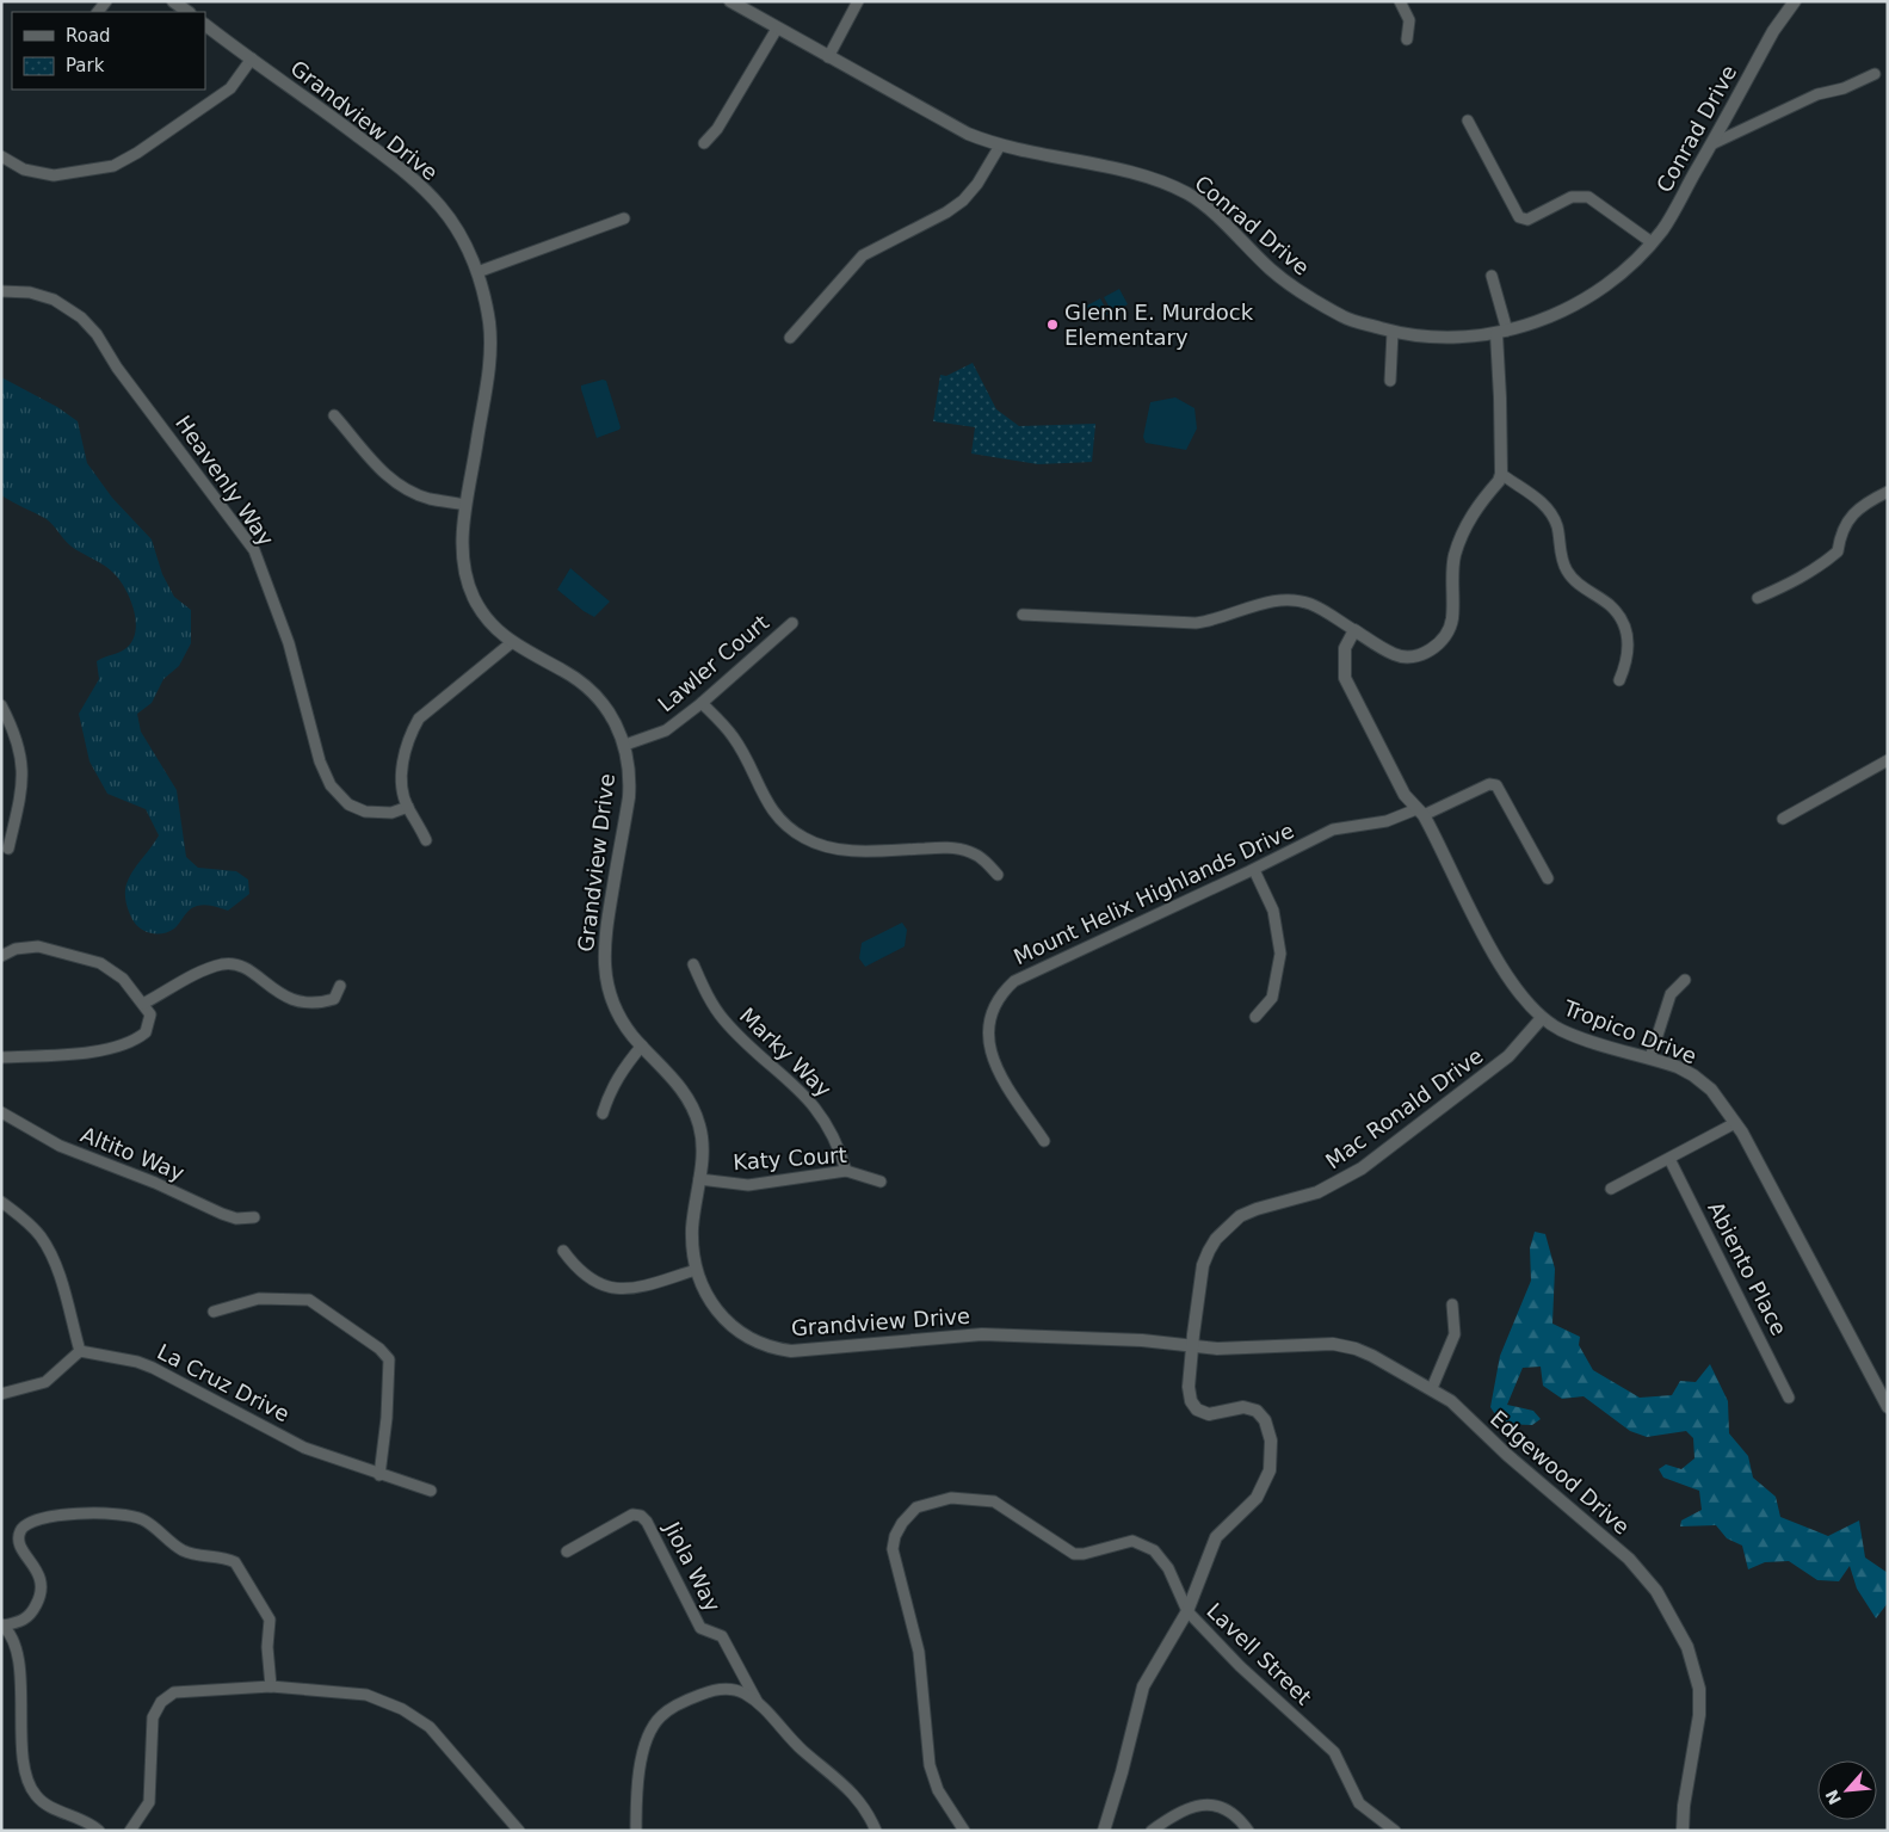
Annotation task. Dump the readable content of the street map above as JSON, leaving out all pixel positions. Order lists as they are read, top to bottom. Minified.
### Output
{"streets":{"street":["Grandview Drive","Conrad Drive","Heavenly Way","Lawler Court","Mount Helix Highlands Drive","Tropico Drive","Marky Way","Mac Ronald Drive","Altito Way","Katy Court","Abiento Place","La Cruz Drive","Edgewood Drive","Jiola Way","Lavell Street"]},"crossings":[["Grandview Drive","Lawler Court"],["Grandview Drive","Mac Ronald Drive"],["Grandview Drive","Katy Court"],["Grandview Drive","Edgewood Drive"],["Grandview Drive","Lavell Street"],["Mount Helix Highlands Drive","Tropico Drive"],["Tropico Drive","Mac Ronald Drive"],["Marky Way","Katy Court"],["Mac Ronald Drive","Edgewood Drive"],["Mac Ronald Drive","Lavell Street"],["Edgewood Drive","Lavell Street"]],"places":["Glenn E. Murdock Elementary"],"legend":["Road","Park"],"north":"bottom left"}
